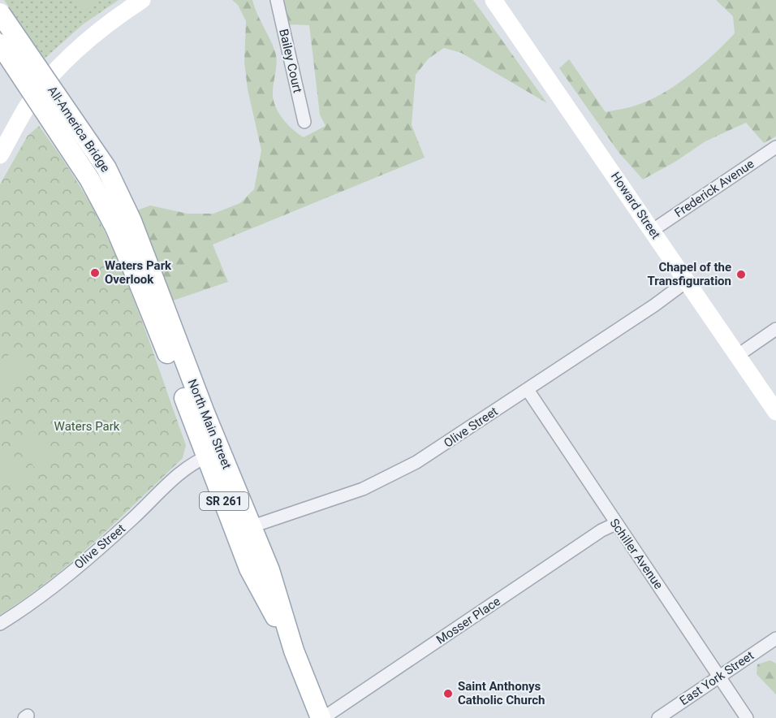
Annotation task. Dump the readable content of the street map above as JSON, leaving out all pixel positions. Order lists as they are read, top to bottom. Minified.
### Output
{"streets":{"main road":["All-America Bridge","Howard Street","North Main Street","SR 261"],"street":["Bailey Court","Frederick Avenue","Olive Street","Schiller Avenue","Mosser Place","East York Street"]},"crossings":[["All-America Bridge","North Main Street"],["Frederick Avenue","Howard Street"],["Howard Street","Olive Street"],["North Main Street","Olive Street"],["North Main Street","Mosser Place"],["Olive Street","Schiller Avenue"],["Schiller Avenue","Mosser Place"],["Schiller Avenue","East York Street"]],"parks":["Waters Park"],"places":["Waters Park Overlook","Chapel of the Transfiguration","Saint Anthonys Catholic Church"]}
